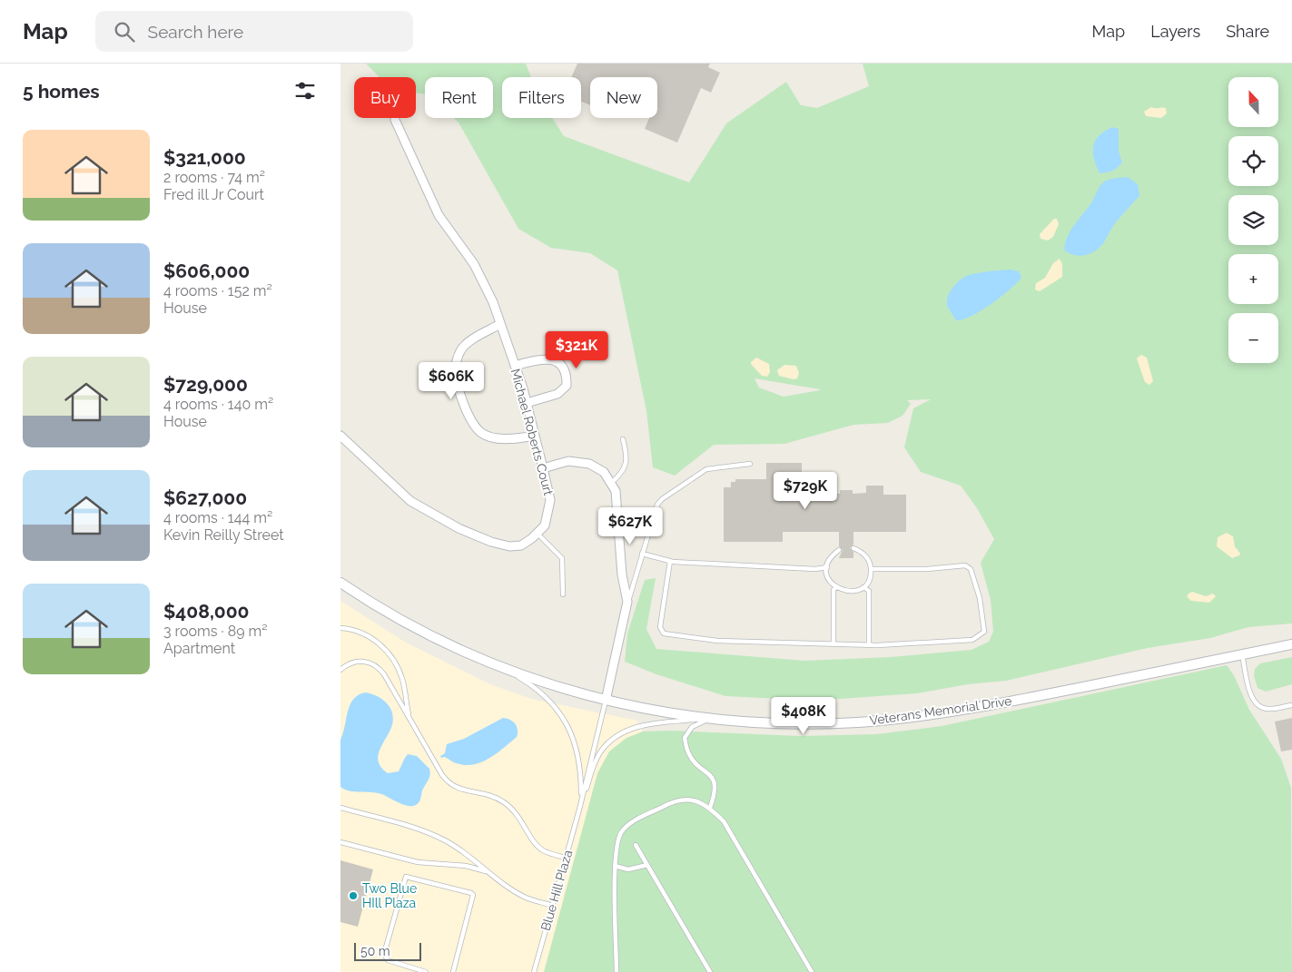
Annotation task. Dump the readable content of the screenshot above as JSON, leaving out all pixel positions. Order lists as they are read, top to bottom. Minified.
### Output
{"streets":{"street":["Michael Roberts Court","Veterans Memorial Drive"],"lane":["Blue Hill Plaza"]},"crossings":[["Veterans Memorial Drive","Blue Hill Plaza"]],"places":["Two Blue HIll Plaza"],"scale_bar":"50 m","north":"top","page":{"header":"Map","search":"Search here","nav":["Map","Layers","Share"],"heading":"5 homes","map_buttons":["+","−"],"chip":["Buy","Rent","Filters","New"],"list":[{"name":"$321,000","note":"2 rooms · 74 m² · Fred ill Jr Court"},{"name":"$606,000","note":"4 rooms · 152 m² · House"},{"name":"$729,000","note":"4 rooms · 140 m² · House"},{"name":"$627,000","note":"4 rooms · 144 m² · Kevin Reilly Street"},{"name":"$408,000","note":"3 rooms · 89 m² · Apartment"}],"price":["$321K","$606K","$729K","$627K","$408K"],"scale":"50 m"}}
